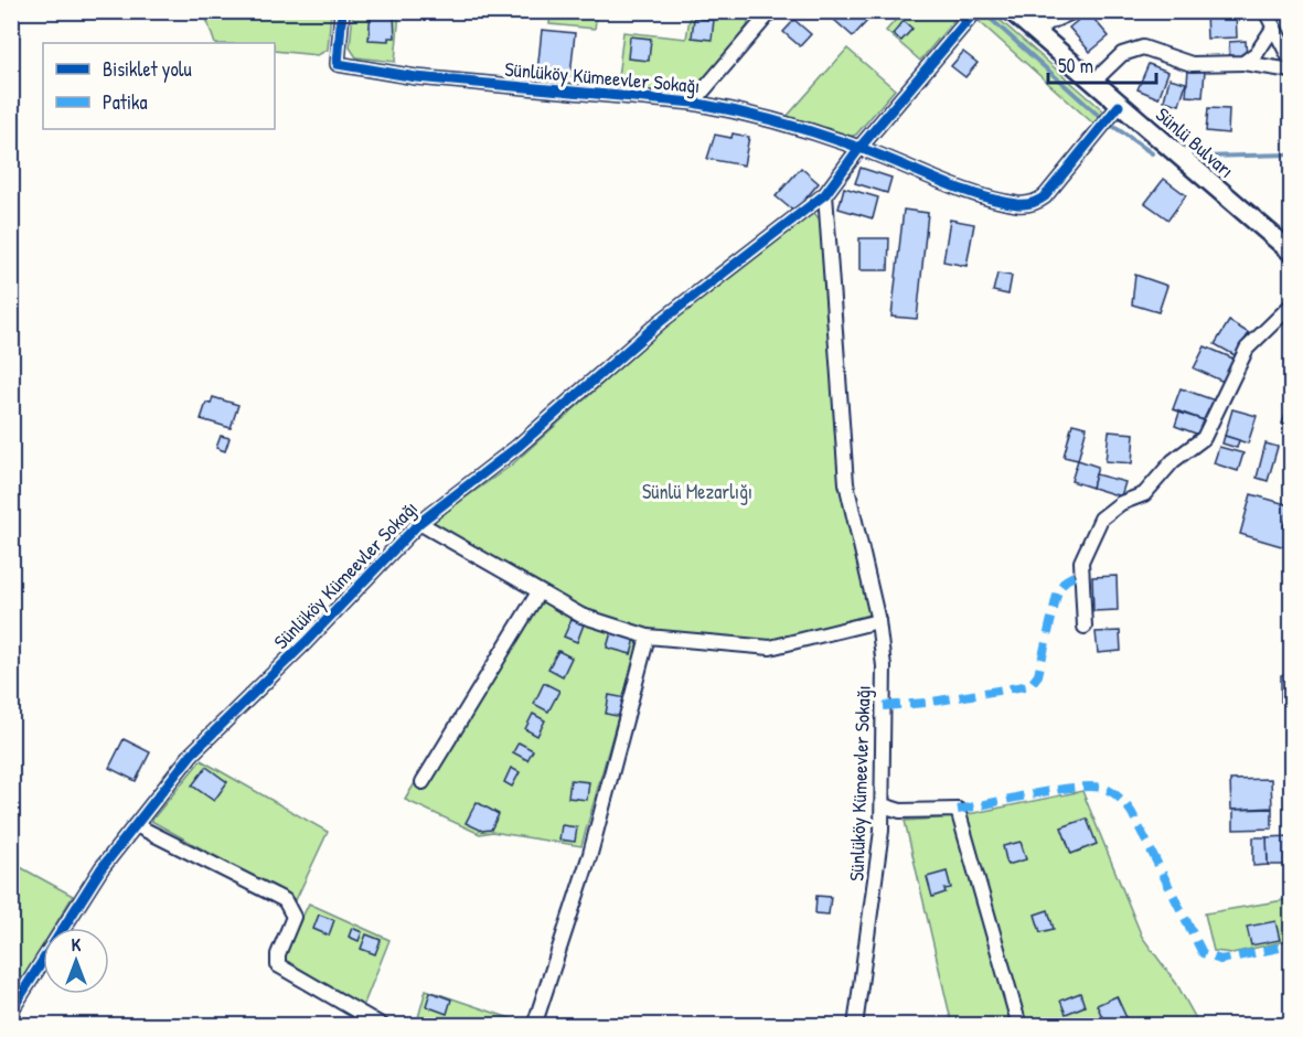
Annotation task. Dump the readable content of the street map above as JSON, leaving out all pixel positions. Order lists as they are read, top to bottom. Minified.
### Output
{"streets":{"main road":["Sünlü Bulvarı"],"street":["Sünlüköy Kümeevler Sokağı"]},"crossings":[["Sünlüköy Kümeevler Sokağı","Sünlü Bulvarı"]],"parks":["Sünlü Mezarlığı"],"legend":["Bisiklet yolu","Patika"],"scale_bar":"50 m","north":"top"}
